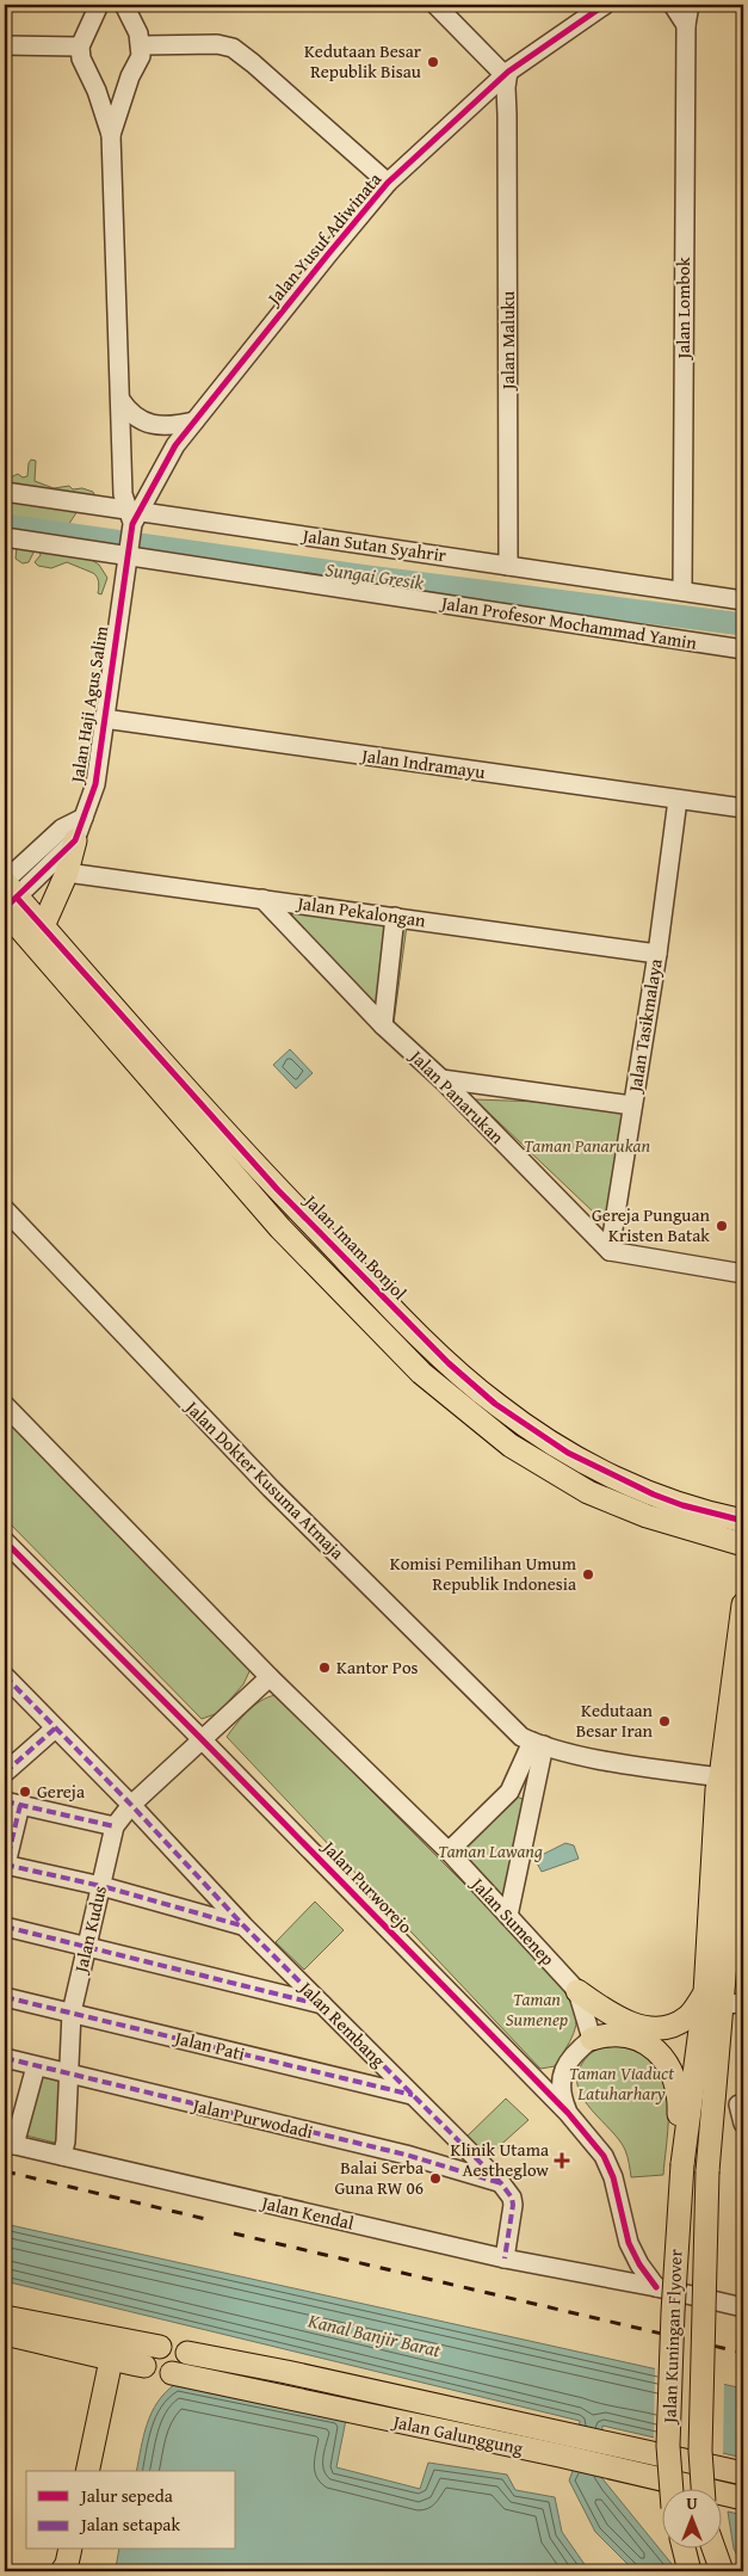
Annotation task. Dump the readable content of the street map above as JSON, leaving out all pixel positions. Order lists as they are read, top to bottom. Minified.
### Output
{"streets":{"main road":["Jalan Imam Bonjol","Jalan Kuningan Flyover","Jalan Galunggung"],"street":["Jalan Yusuf Adiwinata","Jalan Lombok","Jalan Maluku","Jalan Sutan Syahrir","Jalan Profesor Mochammad Yamin","Jalan Haji Agus Salim","Jalan Indramayu","Jalan Pekalongan","Jalan Tasikmalaya","Jalan Panarukan","Jalan Dokter Kusuma Atmaja","Jalan Purworejo","Jalan Sumenep","Jalan Kudus","Jalan Rembang","Jalan Pati","Jalan Purwodadi","Jalan Kendal"]},"crossings":[["Jalan Yusuf Adiwinata","Jalan Maluku"],["Jalan Yusuf Adiwinata","Jalan Sutan Syahrir"],["Jalan Yusuf Adiwinata","Jalan Haji Agus Salim"],["Jalan Lombok","Jalan Sutan Syahrir"],["Jalan Maluku","Jalan Sutan Syahrir"],["Jalan Sutan Syahrir","Jalan Haji Agus Salim"],["Jalan Profesor Mochammad Yamin","Jalan Haji Agus Salim"],["Jalan Haji Agus Salim","Jalan Indramayu"],["Jalan Haji Agus Salim","Jalan Imam Bonjol"],["Jalan Indramayu","Jalan Tasikmalaya"],["Jalan Pekalongan","Jalan Tasikmalaya"],["Jalan Pekalongan","Jalan Panarukan"],["Jalan Tasikmalaya","Jalan Panarukan"],["Jalan Purworejo","Jalan Kudus"],["Jalan Kudus","Jalan Rembang"],["Jalan Kudus","Jalan Pati"],["Jalan Kudus","Jalan Purwodadi"],["Jalan Kudus","Jalan Kendal"],["Jalan Rembang","Jalan Pati"],["Jalan Rembang","Jalan Purwodadi"],["Jalan Rembang","Jalan Kendal"]],"water":["Sungai Gresik","Kanal Banjir Barat"],"parks":["Taman Panarukan","Taman Lawang","Taman Sumenep","Taman Viaduct Latuharhary"],"places":{"other":["Kedutaan Besar Republik Bisau","Gereja Punguan Kristen Batak","Komisi Pemilihan Umum Republik Indonesia","Kantor Pos","Kedutaan Besar Iran","Gereja","Balai Serba Guna RW 06"],"health":["Klinik Utama Aestheglow"]},"legend":["Jalur sepeda","Jalan setapak"],"north":"top"}
